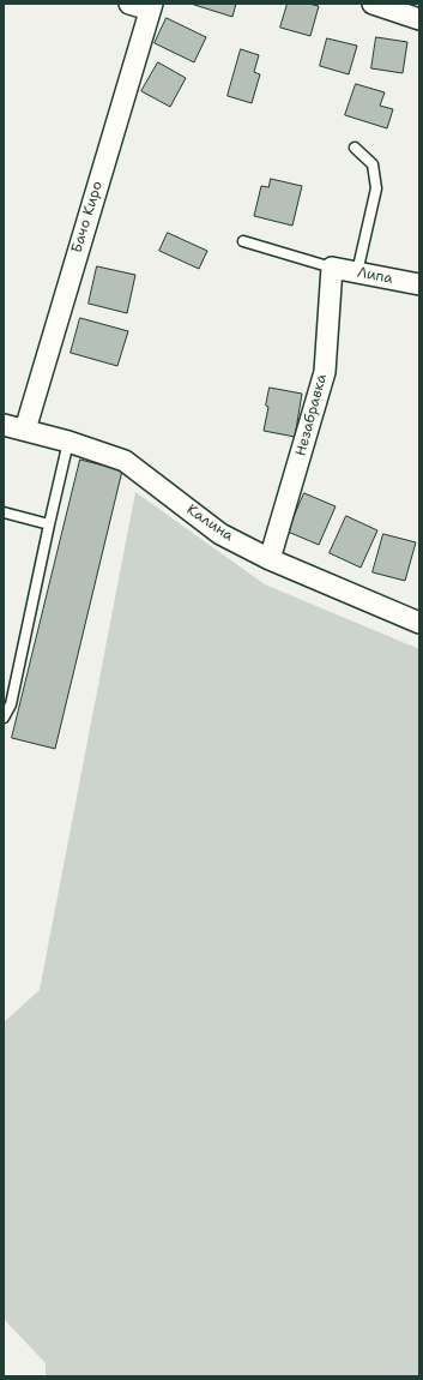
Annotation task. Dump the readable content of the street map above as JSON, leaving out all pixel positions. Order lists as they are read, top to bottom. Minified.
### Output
{"streets":{"street":["Бачо Киро","Липа","Незабравка","Калина"]},"crossings":[["Бачо Киро","Калина"],["Липа","Незабравка"],["Незабравка","Калина"]]}
